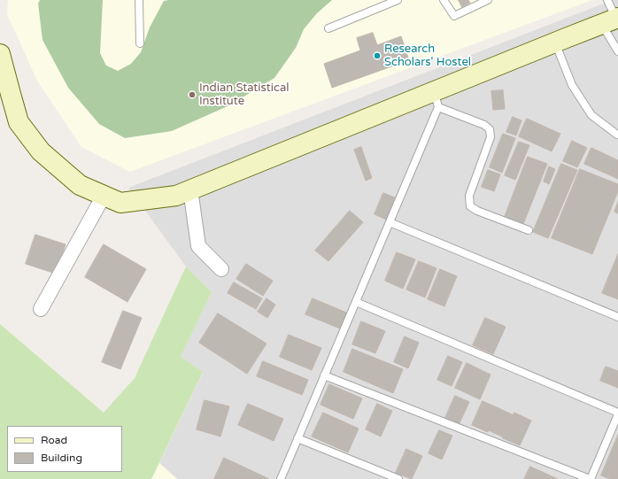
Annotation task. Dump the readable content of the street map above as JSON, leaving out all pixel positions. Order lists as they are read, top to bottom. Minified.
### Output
{"places":["Research Scholars' Hostel","Indian Statistical Institute"],"legend":["Road","Building"]}
